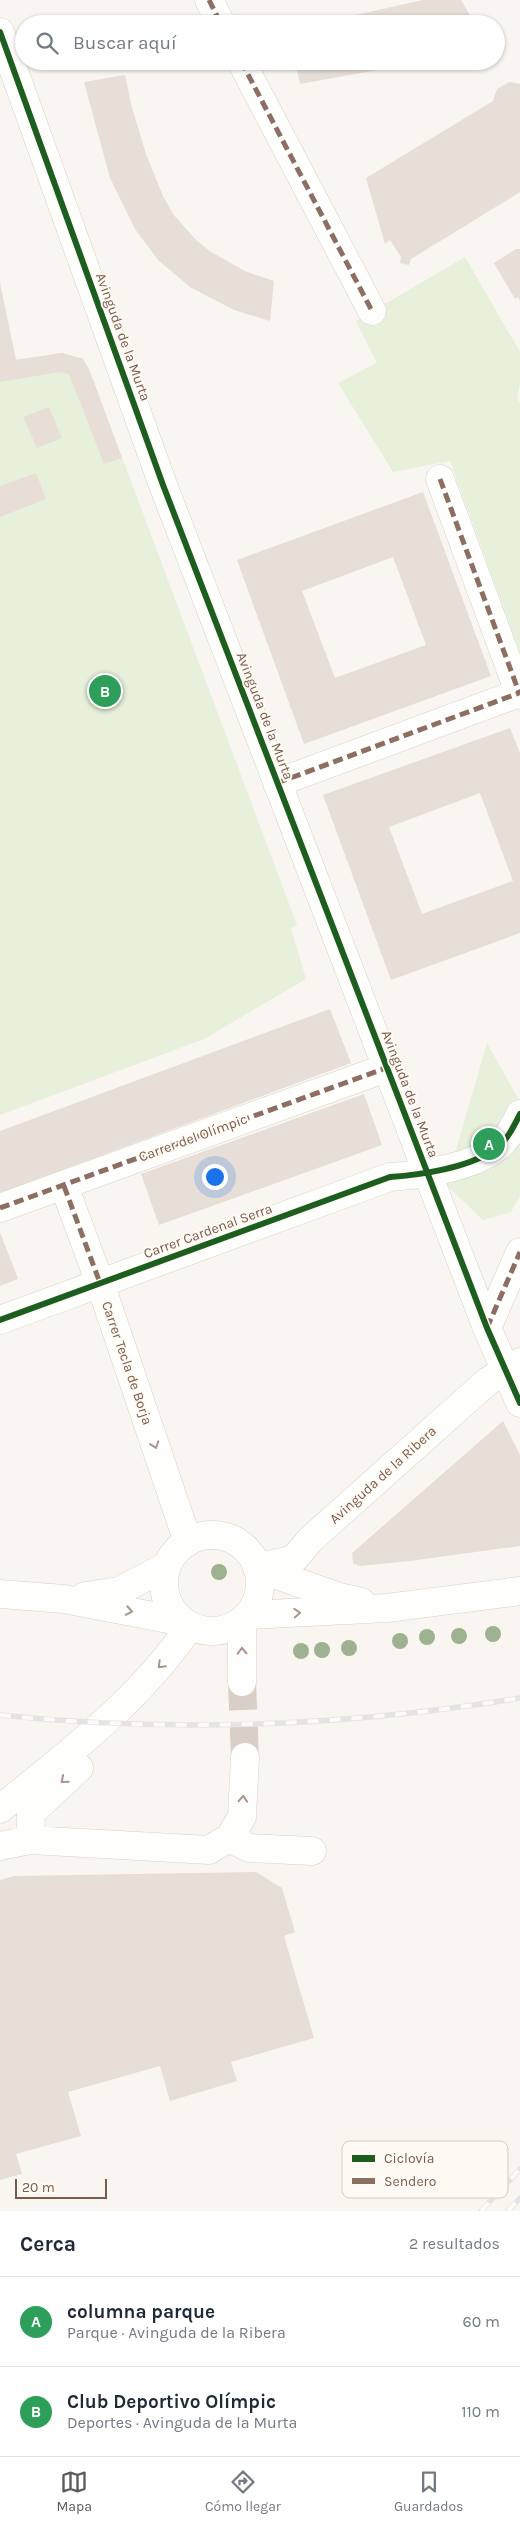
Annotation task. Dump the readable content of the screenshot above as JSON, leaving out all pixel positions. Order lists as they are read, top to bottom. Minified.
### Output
{"streets":{"street":["Avinguda de la Murta","Carrer del Olímpic","Carrer Cardenal Serra","Carrer Tecla de Borja","Avinguda de la Ribera"]},"crossings":[["Avinguda de la Murta","Carrer del Olímpic"],["Avinguda de la Murta","Carrer Cardenal Serra"],["Avinguda de la Murta","Avinguda de la Ribera"],["Carrer del Olímpic","Carrer Tecla de Borja"],["Carrer Cardenal Serra","Carrer Tecla de Borja"],["Carrer Tecla de Borja","Avinguda de la Ribera"]],"one_way":["Carrer Tecla de Borja"],"legend":["Ciclovía","Sendero"],"scale_bar":"20 m","page":{"search":"Buscar aquí","pins":["B","A"],"scale":"20 m","heading":["Cerca","2 resultados"],"list":[{"mark":"A","name":"columna parque","note":"Parque · Avinguda de la Ribera","value":"60 m"},{"mark":"B","name":"Club Deportivo Olímpic","note":"Deportes · Avinguda de la Murta","value":"110 m"}],"nav":["Mapa","Cómo llegar","Guardados"]}}
